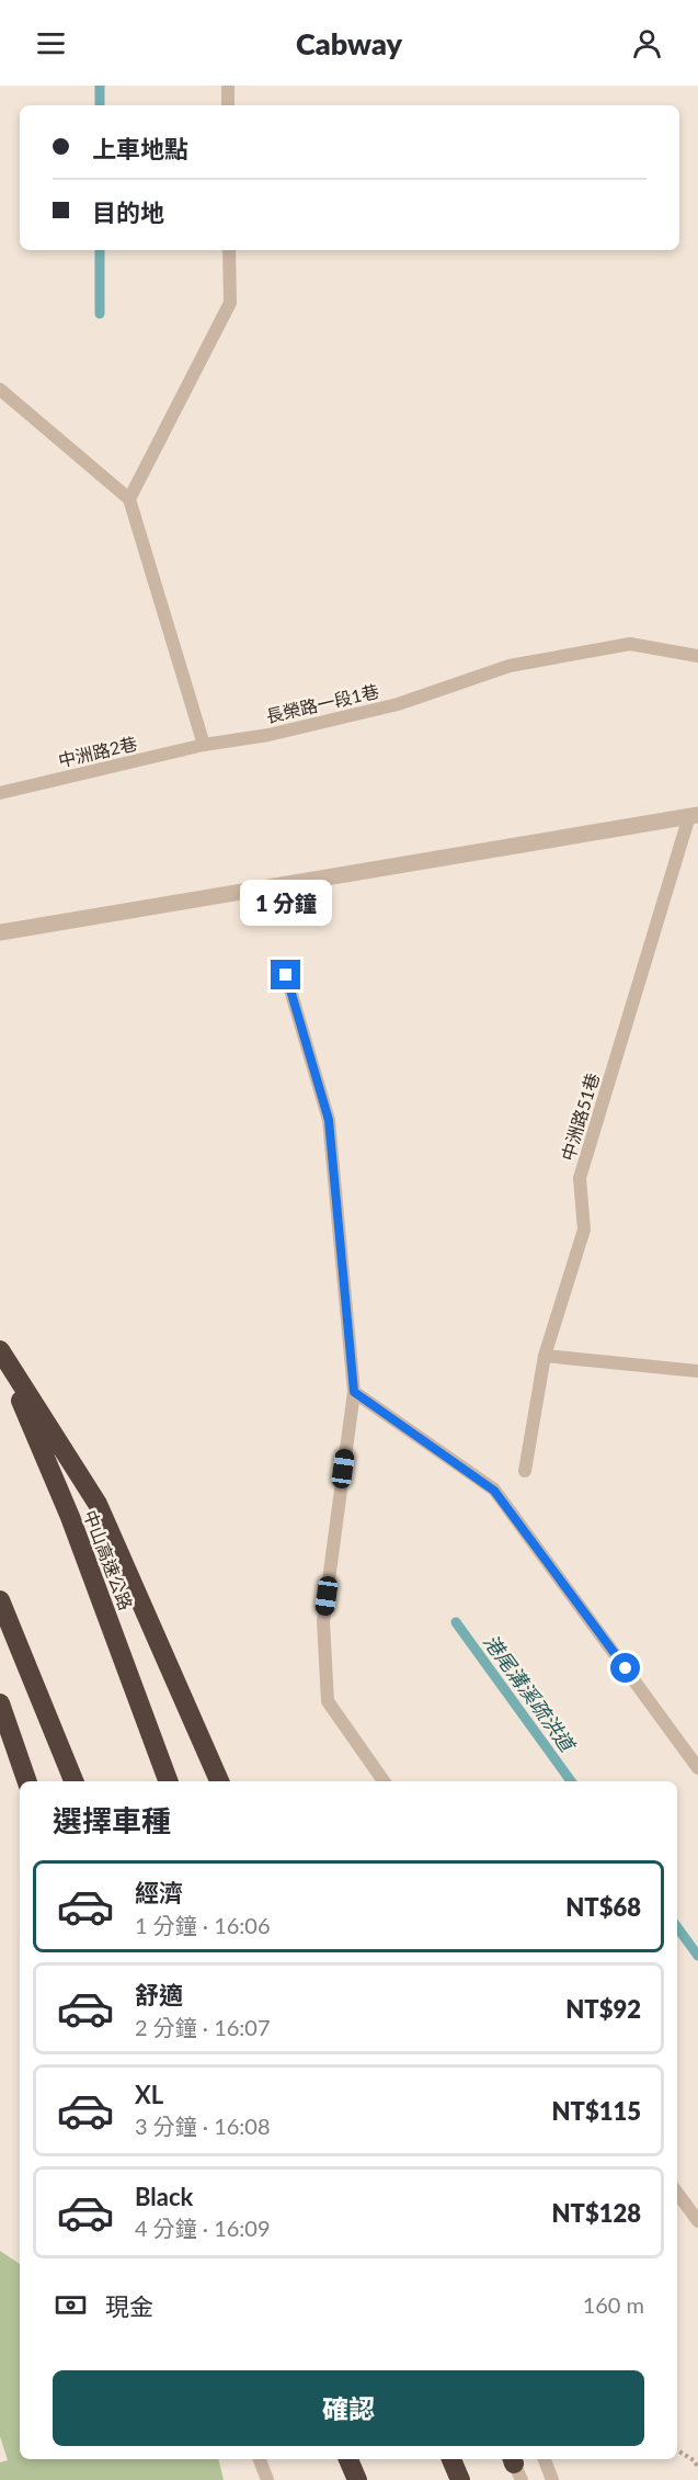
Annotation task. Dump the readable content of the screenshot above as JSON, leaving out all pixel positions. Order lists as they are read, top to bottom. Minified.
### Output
{"streets":{"highway":["中山高速公路"],"lane":["長榮路一段1巷","中洲路2巷","中洲路51巷"]},"crossings":[["長榮路一段1巷","中洲路2巷"]],"water":["港尾溝溪疏洪道"],"page":{"header":"Cabway","banner":["上車地點","目的地"],"bubble":"1 分鐘","heading":"選擇車種","list":[{"name":"經濟","note":"1 分鐘 · 16:06","value":"NT$68"},{"name":"舒適","note":"2 分鐘 · 16:07","value":"NT$92"},{"name":"XL","note":"3 分鐘 · 16:08","value":"NT$115"},{"name":"Black","note":"4 分鐘 · 16:09","value":"NT$128"}],"pay":["現金","160 m"],"buttons":"確認"}}
